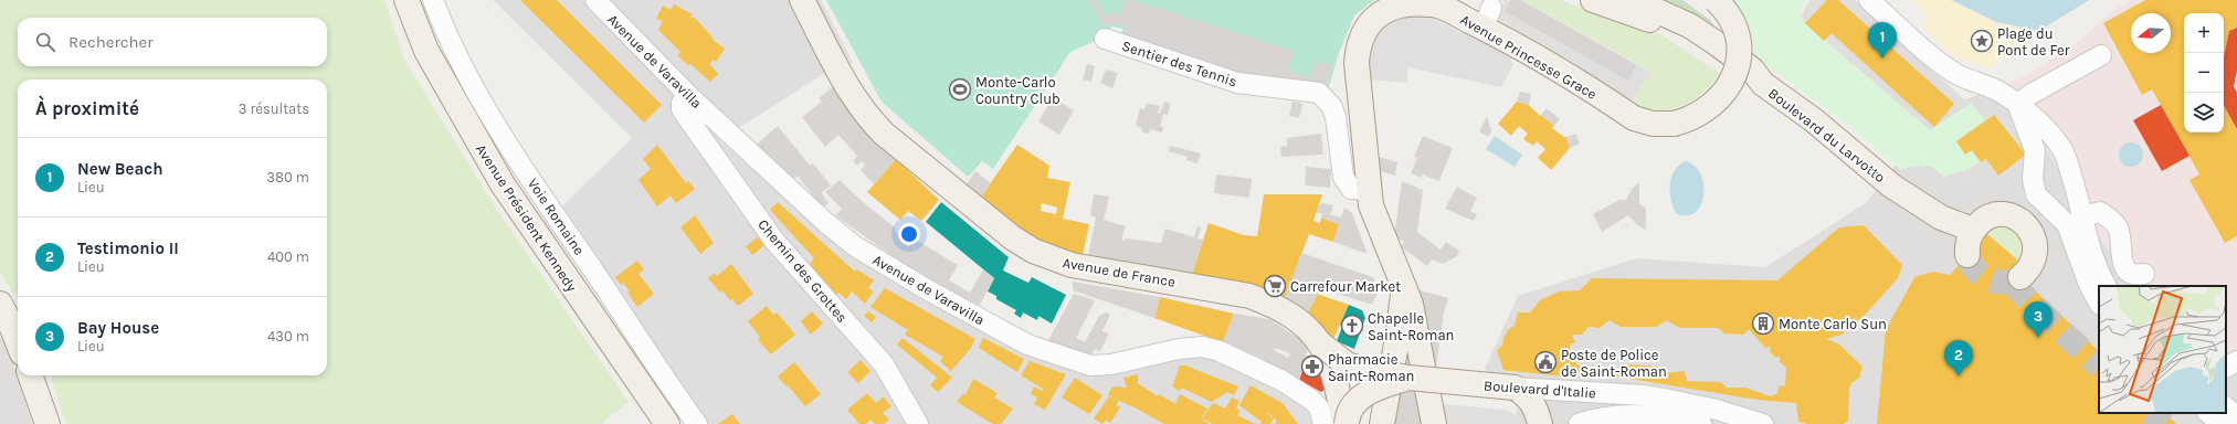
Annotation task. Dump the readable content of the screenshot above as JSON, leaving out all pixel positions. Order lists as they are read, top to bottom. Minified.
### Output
{"streets":{"main road":["Avenue Princesse Grace","Boulevard du Larvotto","Avenue Président Kennedy","Avenue de France","Boulevard d'Italie"],"street":["Avenue de Varavilla","Sentier des Tennis","Voie Romaine","Chemin des Grottes"]},"crossings":[["Avenue Princesse Grace","Sentier des Tennis"],["Avenue de Varavilla","Chemin des Grottes"],["Avenue de France","Boulevard d'Italie"]],"places":{"place":["Plage du Pont de Fer"],"sports":["Monte-Carlo Country Club"],"supermarket":["Carrefour Market"],"building":["Monte Carlo Sun"],"church":["Chapelle Saint-Roman"],"public building":["Poste de Police de Saint-Roman"],"pharmacy":["Pharmacie Saint-Roman"]},"north":"left","page":{"map_buttons":["+","−"],"search":"Rechercher","pins":["1","3","2"],"heading":["À proximité","3 résultats"],"list":[{"mark":"1","name":"New Beach","note":"Lieu","value":"380 m"},{"mark":"2","name":"Testimonio II","note":"Lieu","value":"400 m"},{"mark":"3","name":"Bay House","note":"Lieu","value":"430 m"}]}}
